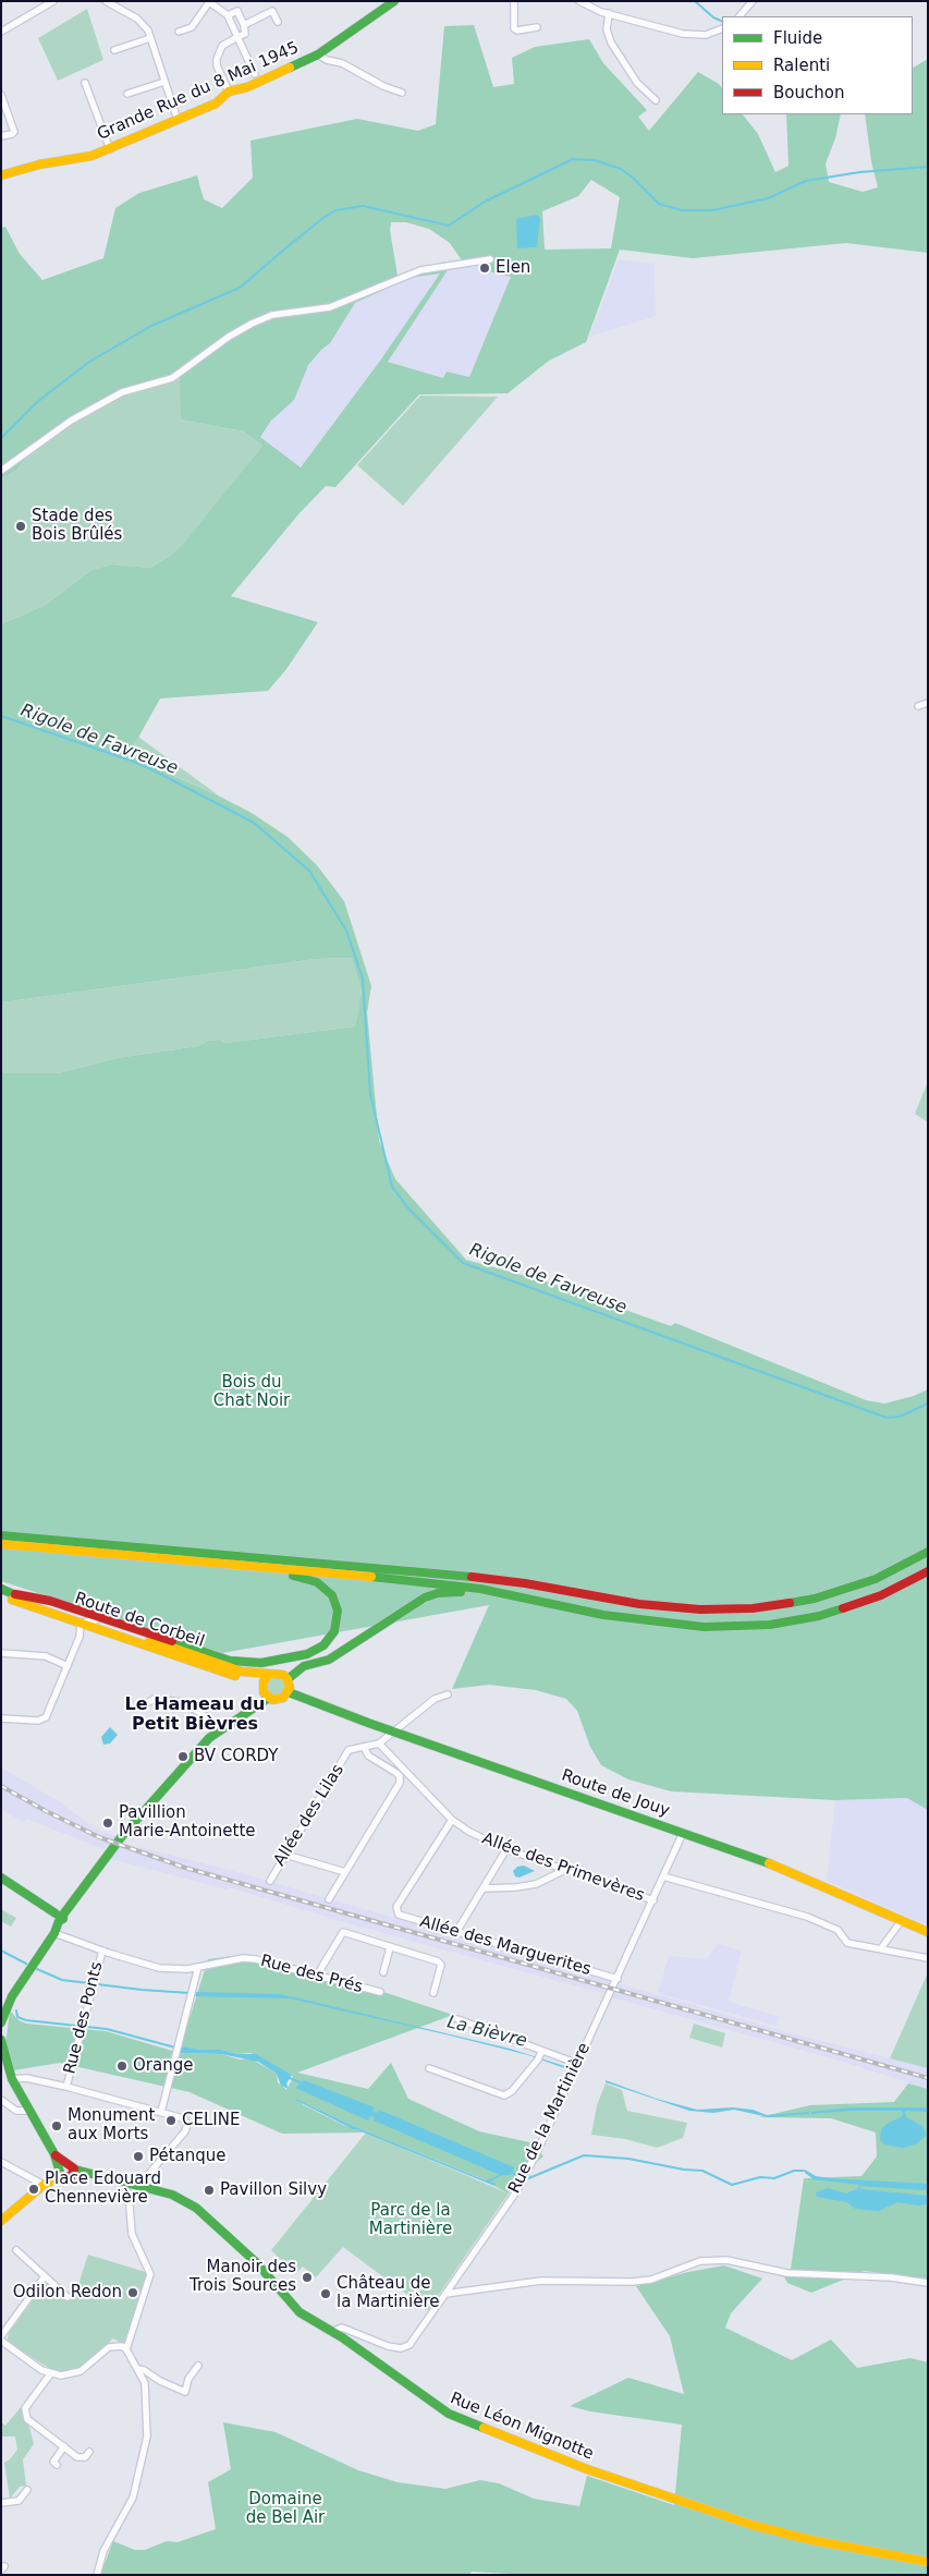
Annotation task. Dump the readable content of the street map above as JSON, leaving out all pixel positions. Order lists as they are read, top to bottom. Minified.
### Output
{"streets":{"main road":["Grande Rue du 8 Mai 1945","Route de Corbeil","Route de Jouy","Rue Léon Mignotte"],"street":["Allée des Lilas","Allée des Primevères","Allée des Marguerites","Rue des Prés","Rue des Ponts","Rue de la Martinière"]},"crossings":[["Route de Corbeil","Route de Jouy"],["Route de Jouy","Rue de la Martinière"],["Allée des Primevères","Allée des Marguerites"],["Allée des Primevères","Rue de la Martinière"],["Allée des Marguerites","Rue de la Martinière"],["Rue des Prés","Rue des Ponts"],["Rue de la Martinière","Rue Léon Mignotte"]],"districts":["Le Hameau du Petit Bièvres"],"water":["Rigole de Favreuse","La Bièvre"],"parks":["Bois du Chat Noir","Parc de la Martinière","Domaine de Bel Air"],"places":["Elen","Stade des Bois Brûlés","BV CORDY","Pavillion Marie-Antoinette","Orange","CELINE","Monument aux Morts","Pétanque","Place Edouard Chennevière","Pavillon Silvy","Manoir des Trois Sources","Odilon Redon","Château de la Martinière"],"legend":["Fluide","Ralenti","Bouchon"]}
